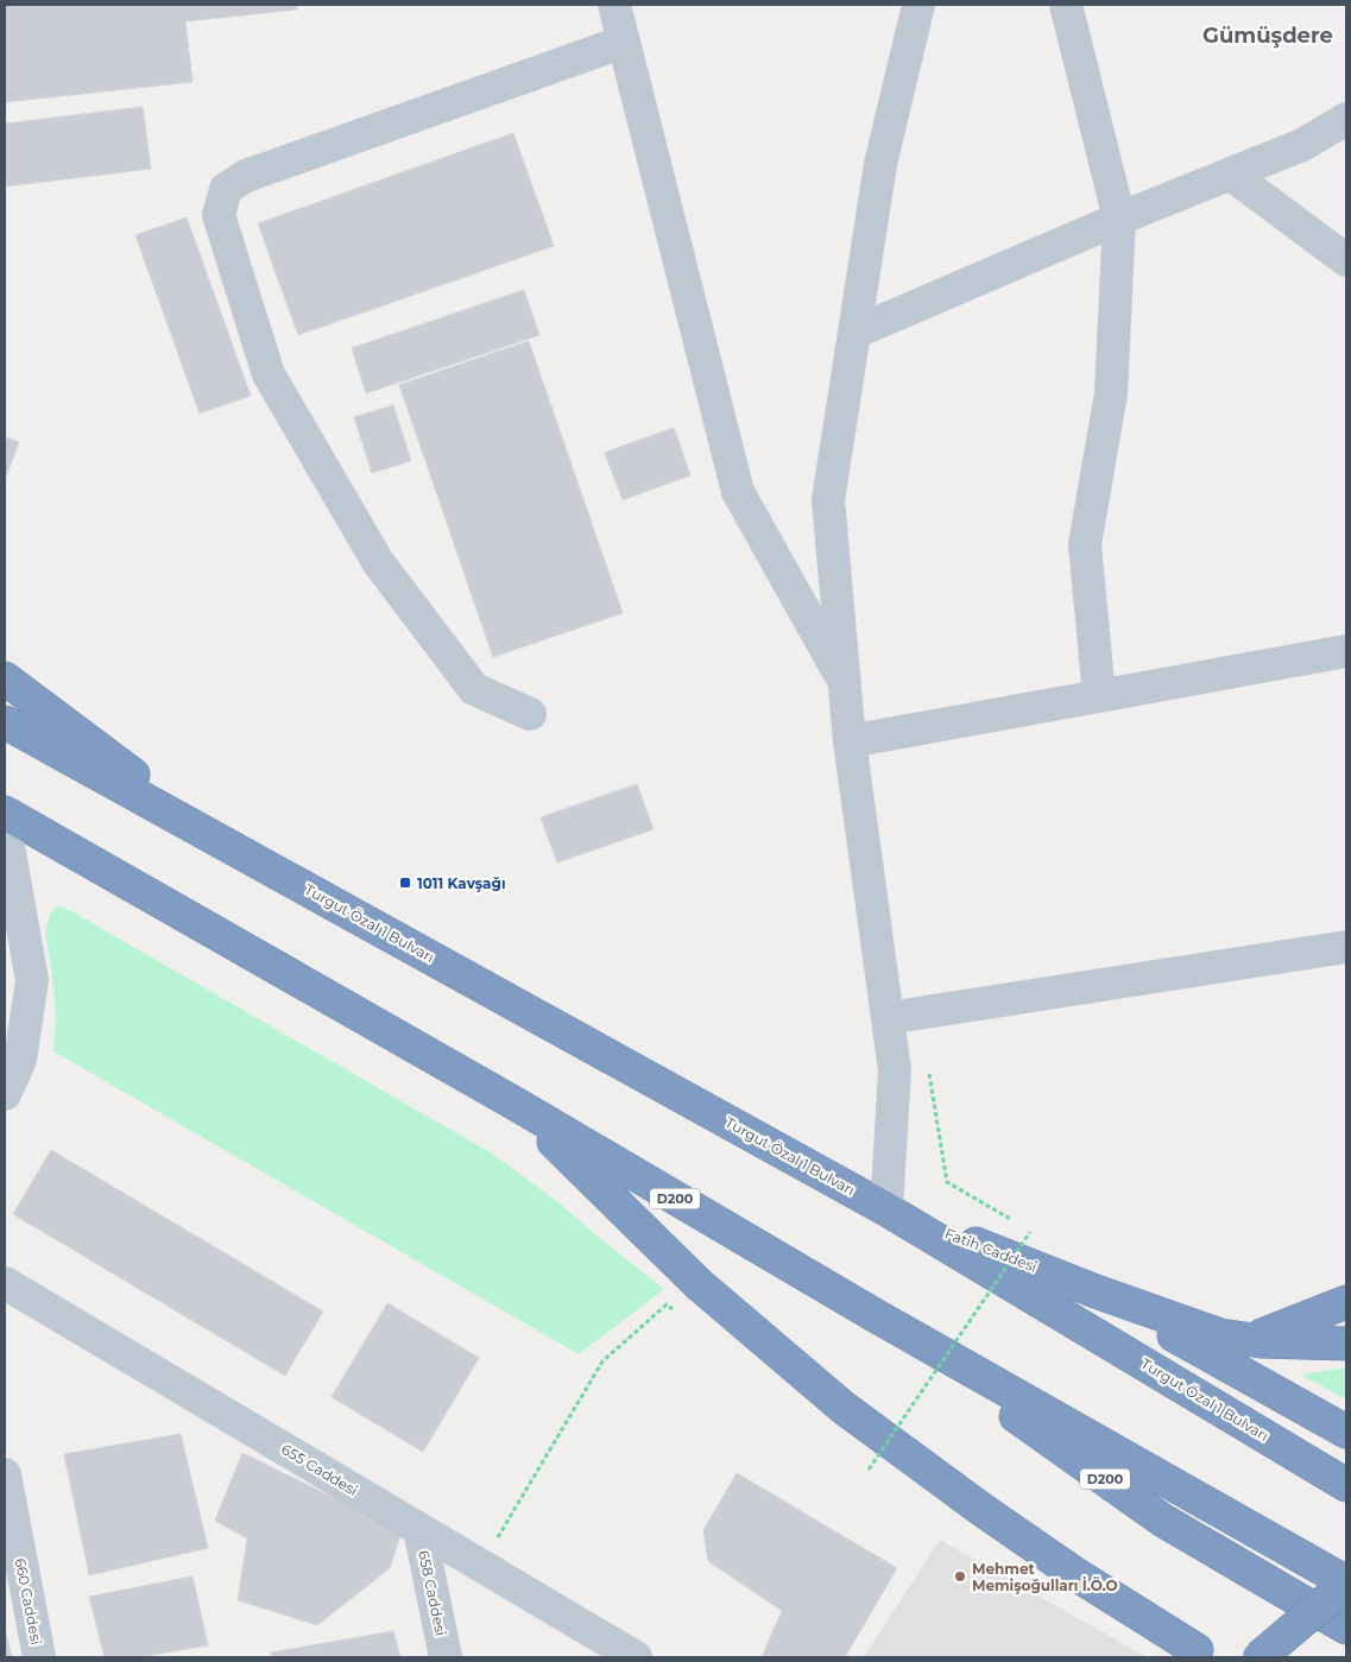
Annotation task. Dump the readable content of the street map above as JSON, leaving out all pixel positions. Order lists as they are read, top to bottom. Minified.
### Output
{"streets":{"highway":["Turgut Özal 1 Bulvarı","D200","Fatih Caddesi"],"street":["655 Caddesi","658 Caddesi","660 Caddesi"]},"crossings":[["Turgut Özal 1 Bulvarı","Fatih Caddesi"],["655 Caddesi","658 Caddesi"]],"districts":["Gümüşdere"],"places":{"transit":["1011 Kavşağı"],"other":["Mehmet Memişoğulları İ.Ö.O"]}}
